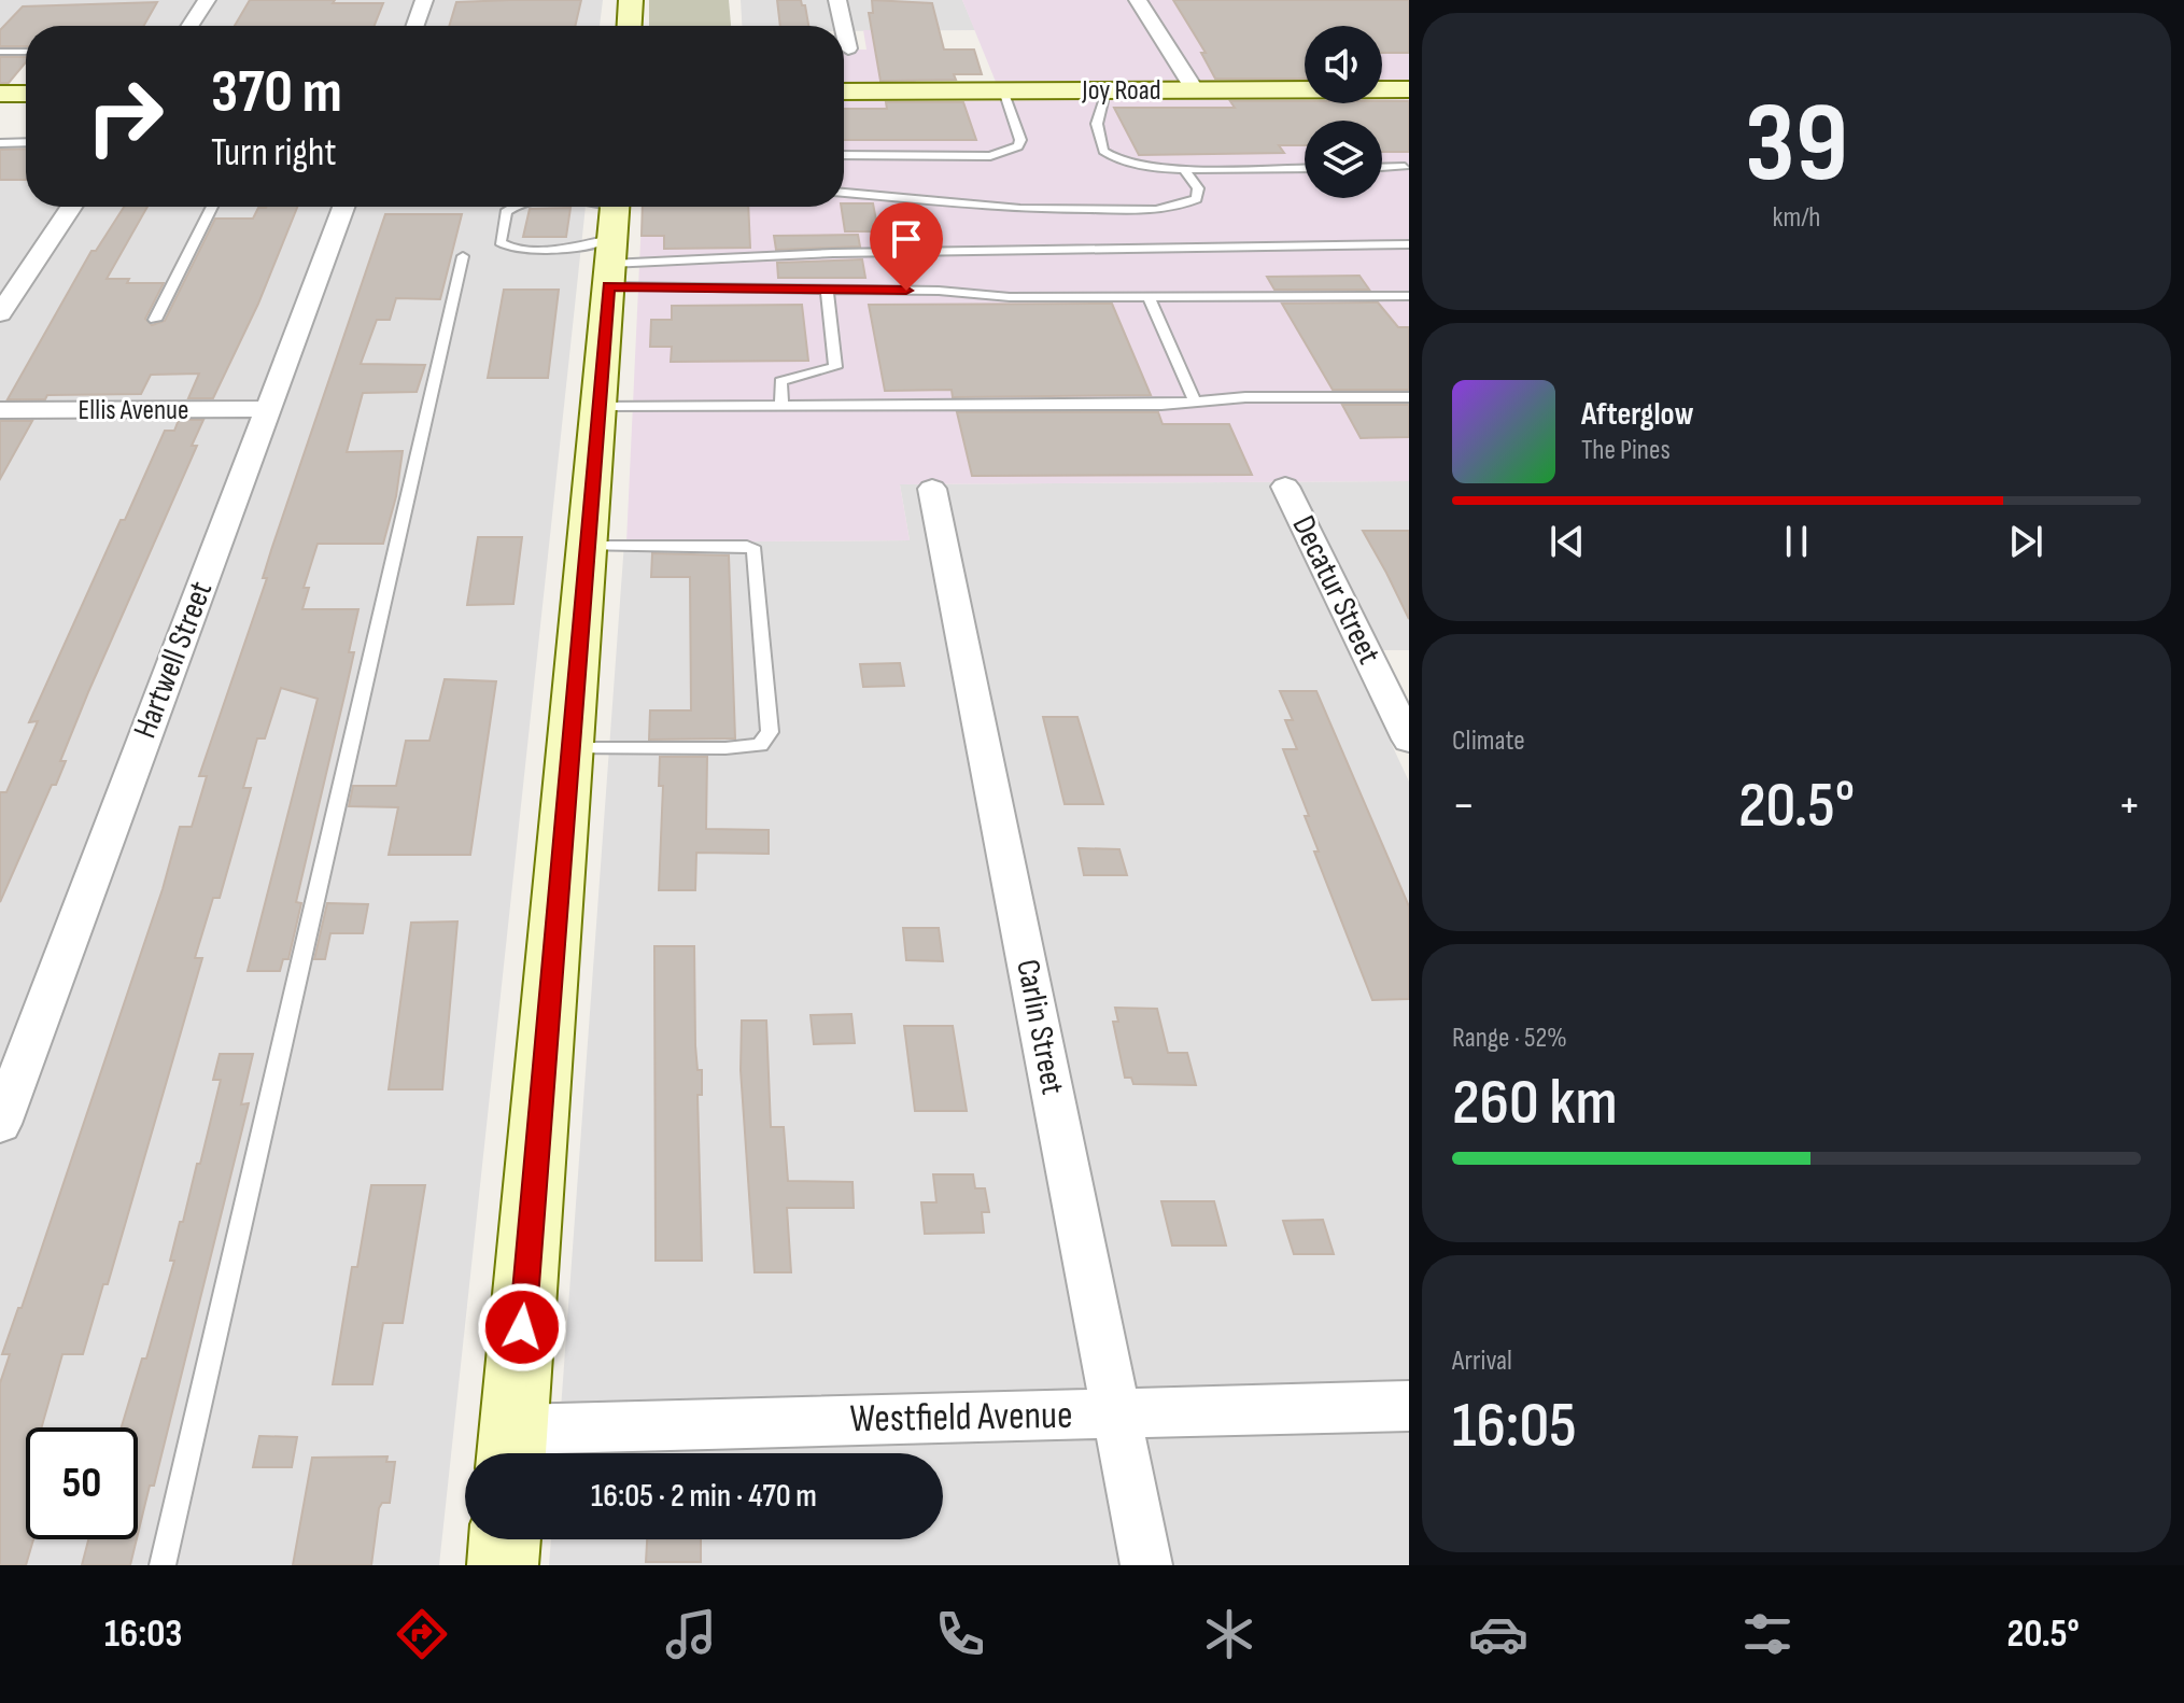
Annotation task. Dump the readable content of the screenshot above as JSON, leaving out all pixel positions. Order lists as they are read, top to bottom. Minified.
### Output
{"streets":{"main road":["Joy Road"],"street":["Ellis Avenue","Decatur Street","Hartwell Street","Carlin Street","Westfield Avenue"]},"crossings":[["Ellis Avenue","Hartwell Street"],["Carlin Street","Westfield Avenue"]],"page":{"tile":[["39","km/h"],"Climate",["Range · 52%","260 km"],["Arrival","16:05"]],"turn":["370 m","Turn right"],"song":["Afterglow","The Pines"],"heat":["−","20.5°","+"],"limit":"50","trip":"16:05 · 2 min · 470 m","tabs":["16:03","20.5°"]}}
